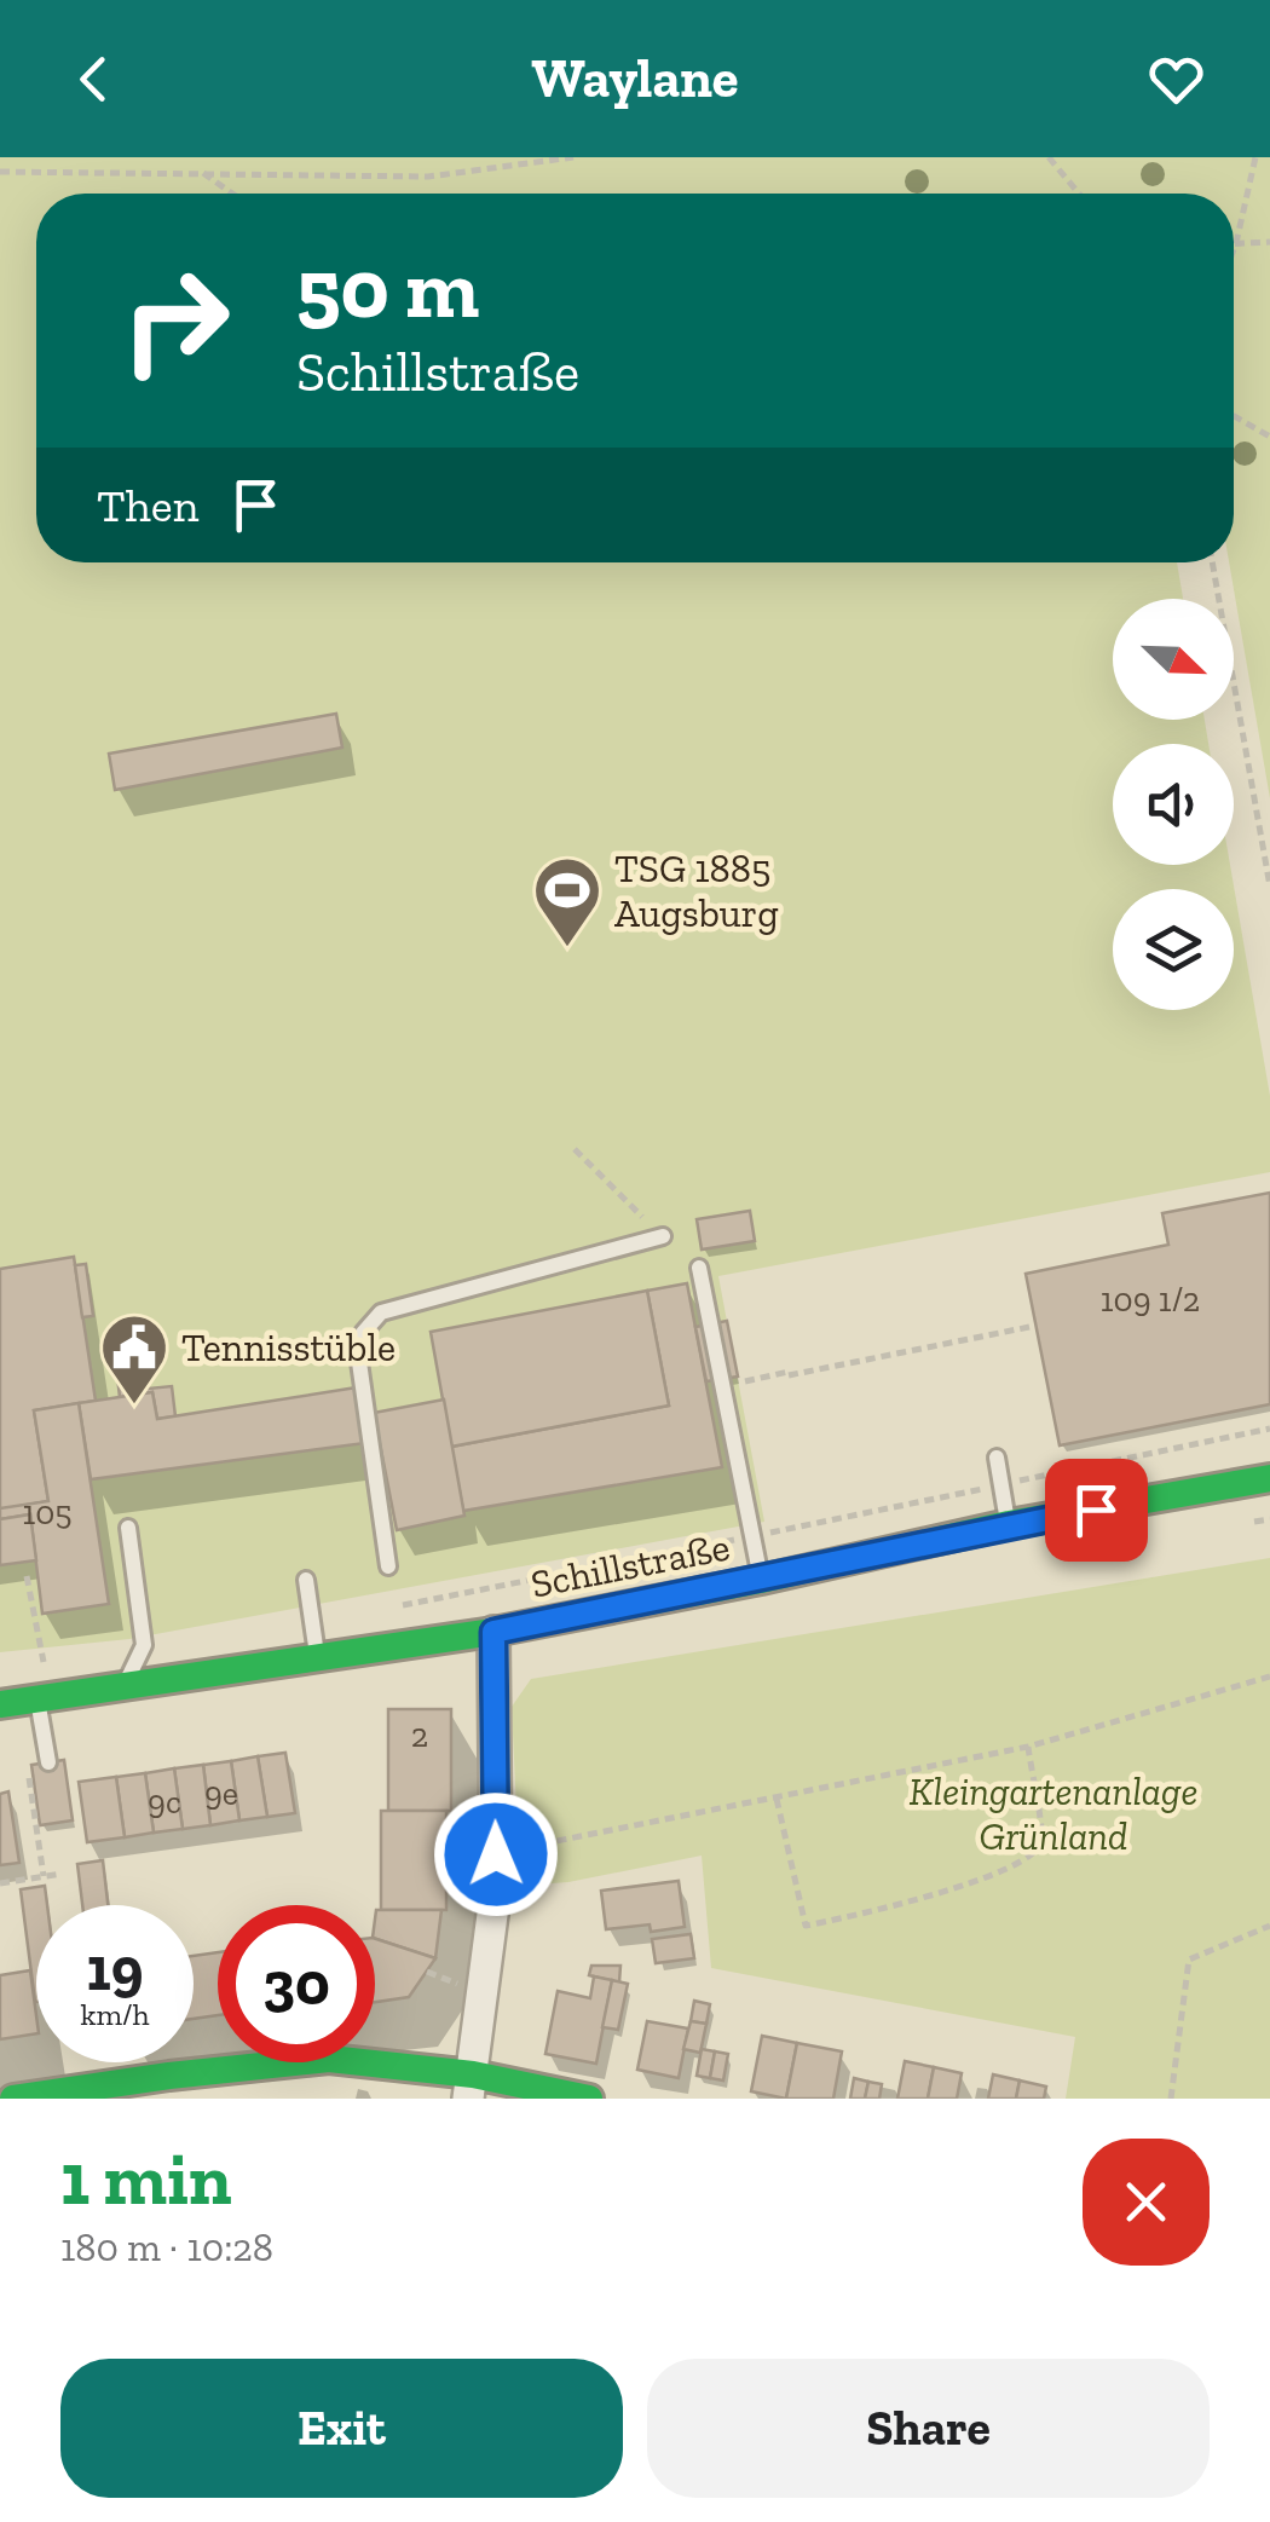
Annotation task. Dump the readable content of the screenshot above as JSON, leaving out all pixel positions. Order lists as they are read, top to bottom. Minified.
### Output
{"streets":{"street":["Schillstraße"]},"parks":["Kleingartenanlage Grünland"],"places":{"sports":["TSG 1885 Augsburg"],"public building":["Tennisstüble"]},"house_numbers":["109 1/2","105","2","9e","9c"],"north":"bottom right","page":{"header":"Waylane","turn":["50 m","Schillstraße"],"then":"Then","speed":"19 km/h","limit":"30","heading":["1 min","180 m · 10:28"],"buttons":["Exit","Share"]}}
